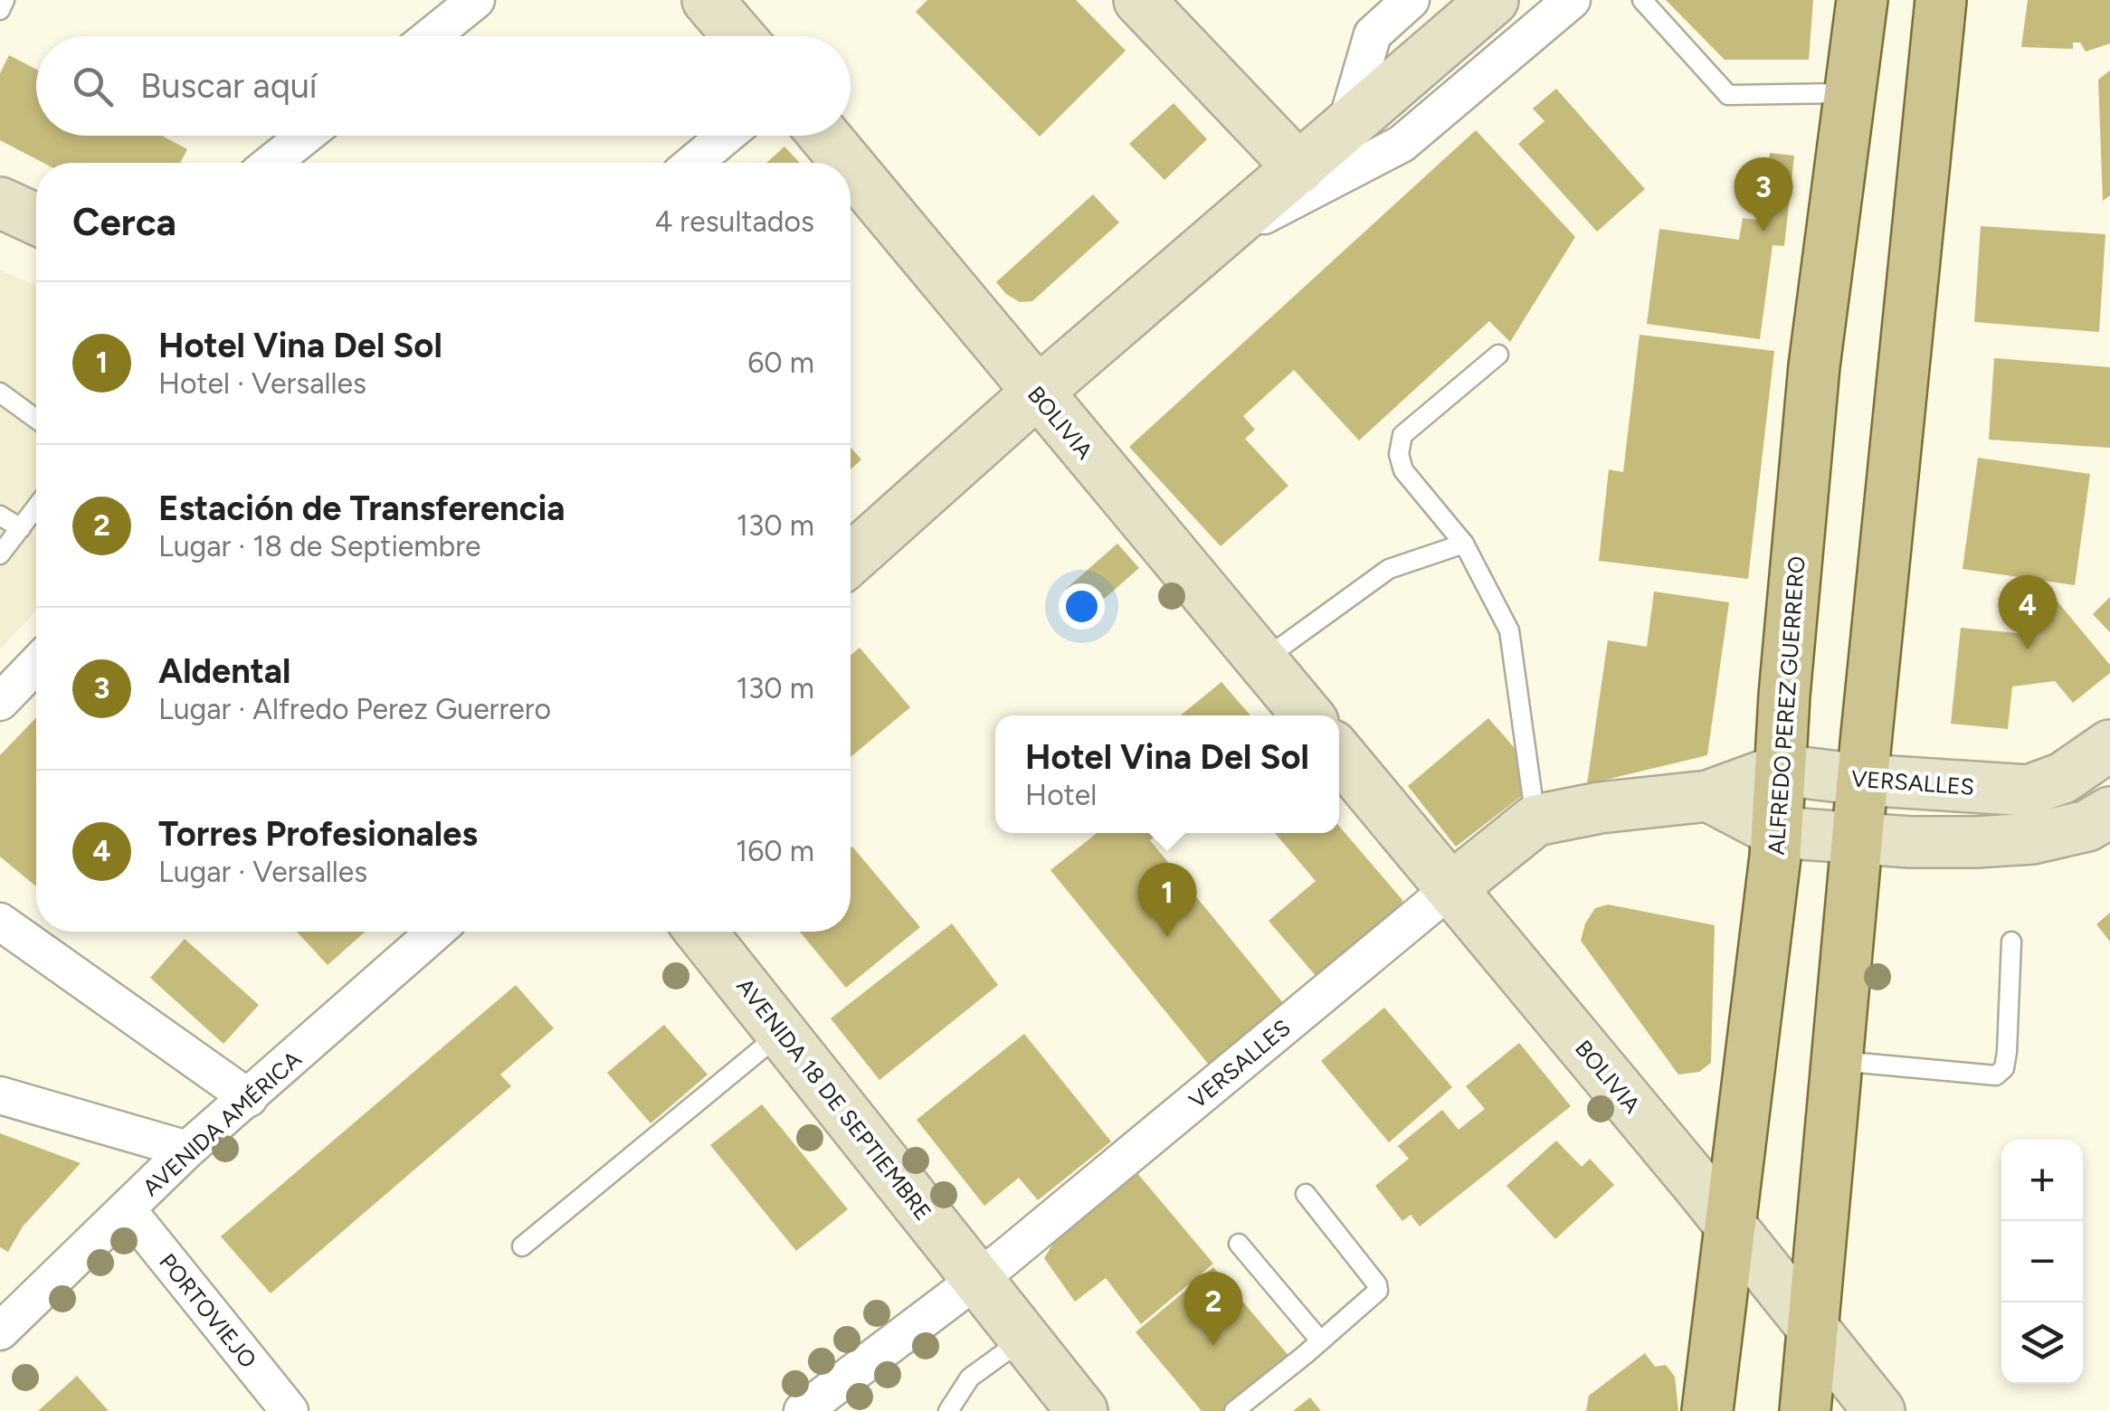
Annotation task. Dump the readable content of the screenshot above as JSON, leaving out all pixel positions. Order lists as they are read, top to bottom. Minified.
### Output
{"streets":{"main road":["ALFREDO PEREZ GUERRERO"],"street":["BOLIVIA","VERSALLES","AVENIDA 18 DE SEPTIEMBRE","AVENIDA AMÉRICA","PORTOVIEJO"]},"crossings":[["BOLIVIA","ALFREDO PEREZ GUERRERO"],["BOLIVIA","VERSALLES"],["ALFREDO PEREZ GUERRERO","VERSALLES"],["VERSALLES","AVENIDA 18 DE SEPTIEMBRE"],["AVENIDA AMÉRICA","PORTOVIEJO"]],"page":{"search":"Buscar aquí","pins":["3","4","1","2"],"heading":["Cerca","4 resultados"],"list":[{"mark":"1","name":"Hotel Vina Del Sol","note":"Hotel · Versalles","value":"60 m"},{"mark":"2","name":"Estación de Transferencia","note":"Lugar · 18 de Septiembre","value":"130 m"},{"mark":"3","name":"Aldental","note":"Lugar · Alfredo Perez Guerrero","value":"130 m"},{"mark":"4","name":"Torres Profesionales","note":"Lugar · Versalles","value":"160 m"}],"popup":["Hotel Vina Del Sol","Hotel"],"map_buttons":["+","−"]}}
